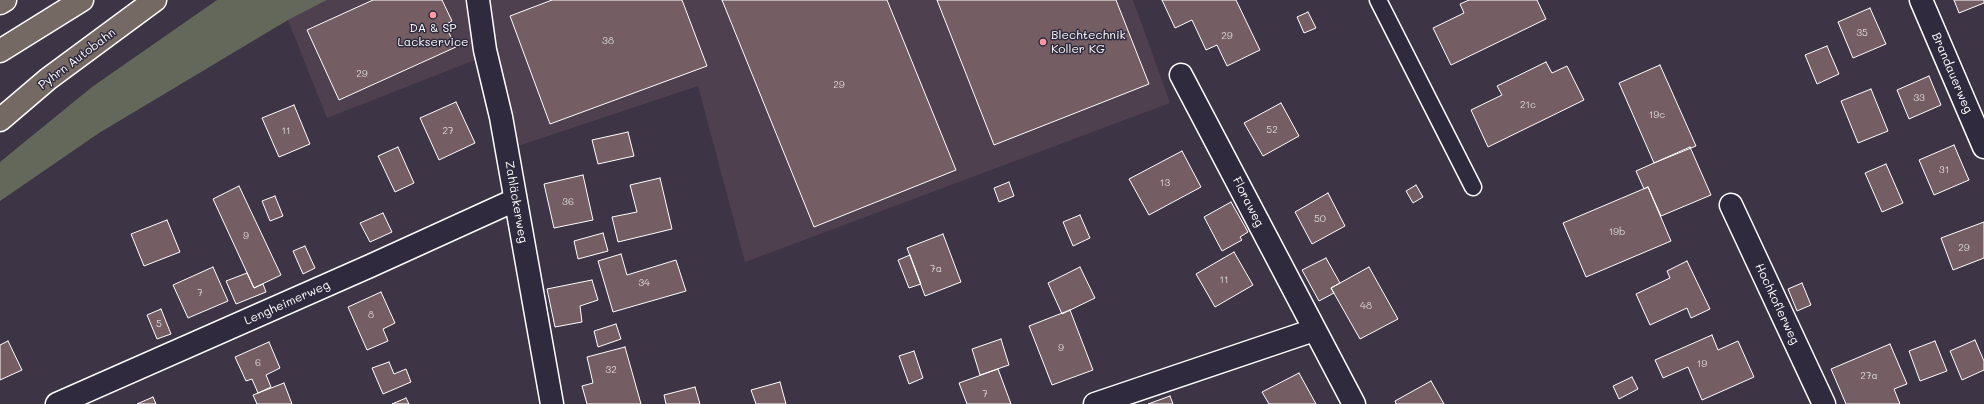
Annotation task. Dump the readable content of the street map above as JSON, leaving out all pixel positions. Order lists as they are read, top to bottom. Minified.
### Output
{"streets":{"highway":["Pyhrn Autobahn"],"street":["Brandauerweg","Zahläckerweg","Floraweg","Lengheimerweg","Hochkoflerweg"]},"crossings":[["Zahläckerweg","Lengheimerweg"]],"places":["DA & SP Lackservice","Blechtechnik Koller KG"],"house_numbers":["35","29","38","29","29","33","21c","19c","52","11","27","31","13","36","50","19b","9","29","7a","11","34","7","48","8","5","9","6","19","32","27a","7"]}
